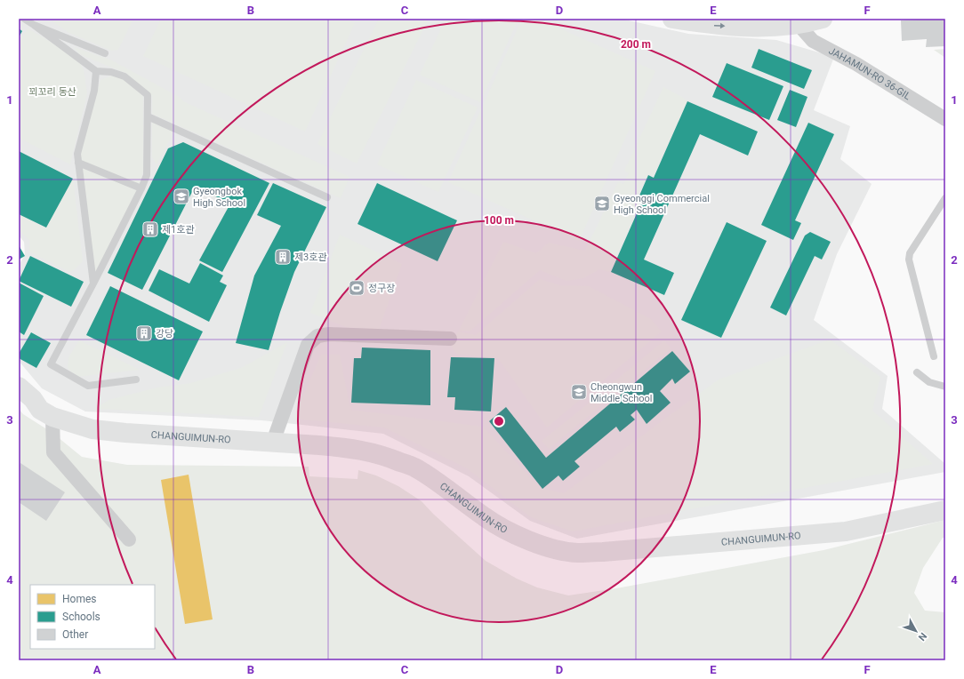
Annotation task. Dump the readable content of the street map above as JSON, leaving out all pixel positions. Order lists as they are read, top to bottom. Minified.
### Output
{"streets":{"street":["JAHAMUN-RO 36-GIL","CHANGUIMUN-RO"]},"parks":["꾀꼬리 동산"],"places":{"school or university":["Gyeongbok High School","Gyeonggi Commercial High School","Cheongwun Middle School"],"building":["제1호관","제3호관","강당"],"sports":["정구장"]},"legend":["Homes","Schools","Other"],"north":"bottom right","grid":{"columns":["A","B","C","D","E","F"],"rows":["1","2","3","4"]},"rings":["200 m","100 m"]}
